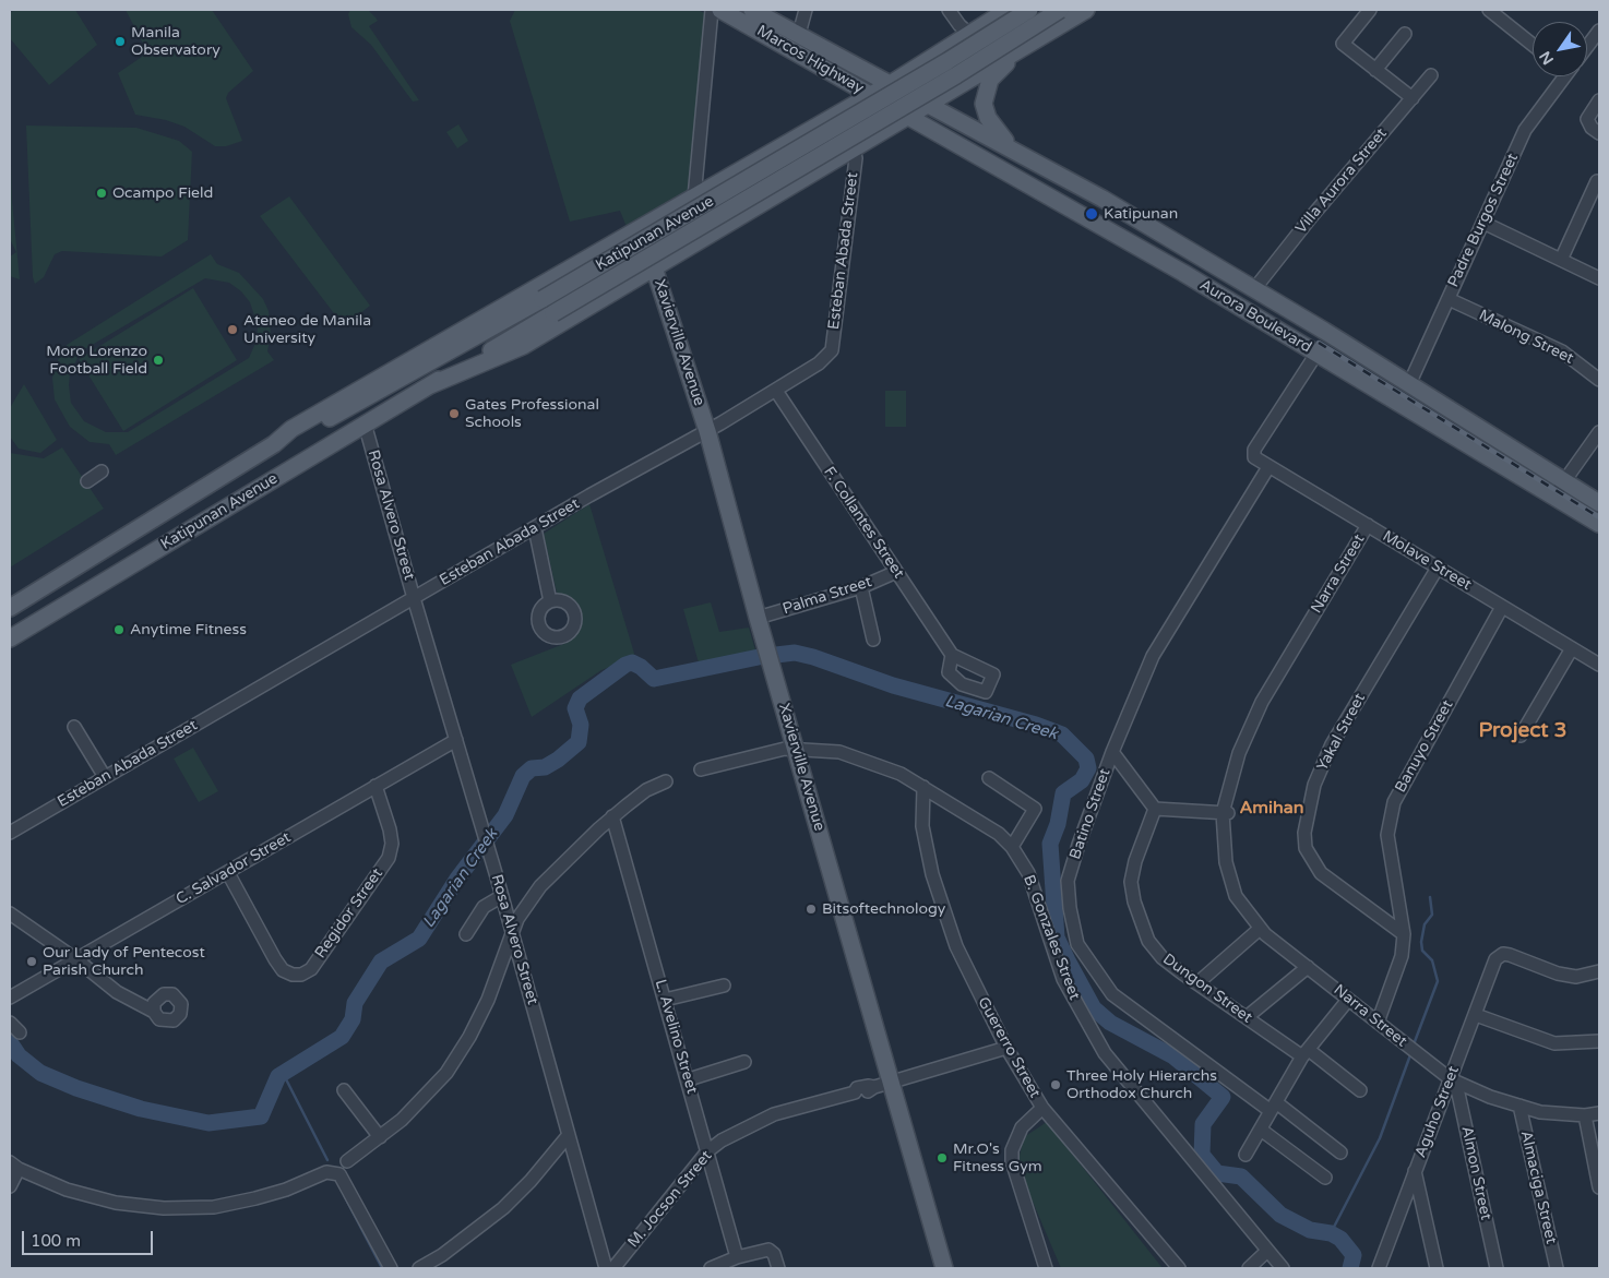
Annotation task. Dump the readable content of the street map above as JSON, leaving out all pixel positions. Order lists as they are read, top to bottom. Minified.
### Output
{"streets":{"main road":["Marcos Highway","Katipunan Avenue","Aurora Boulevard","Xavierville Avenue"],"street":["Villa Aurora Street","Padre Burgos Street","Esteban Abada Street","Malong Street","Rosa Alvero Street","F. Collantes Street","Molave Street","Narra Street","Palma Street","Yakal Street","Banuyo Street","Batino Street","C. Salvador Street","Regidor Street","B. Gonzales Street","Dungon Street","L. Avelino Street","Guererro Street","Aguho Street","Almon Street","Almaciga Street","M. Jocson Street"]},"crossings":[["Marcos Highway","Katipunan Avenue"],["Marcos Highway","Aurora Boulevard"],["Villa Aurora Street","Aurora Boulevard"],["Padre Burgos Street","Aurora Boulevard"],["Padre Burgos Street","Malong Street"],["Katipunan Avenue","Esteban Abada Street"],["Katipunan Avenue","Aurora Boulevard"],["Katipunan Avenue","Xavierville Avenue"],["Katipunan Avenue","Rosa Alvero Street"],["Esteban Abada Street","Xavierville Avenue"],["Esteban Abada Street","Rosa Alvero Street"],["Esteban Abada Street","F. Collantes Street"],["Aurora Boulevard","Molave Street"],["Xavierville Avenue","Palma Street"],["Xavierville Avenue","B. Gonzales Street"],["Xavierville Avenue","M. Jocson Street"],["Rosa Alvero Street","C. Salvador Street"],["F. Collantes Street","Palma Street"],["Molave Street","Narra Street"],["Molave Street","Yakal Street"],["Molave Street","Banuyo Street"],["Molave Street","Batino Street"],["Narra Street","Banuyo Street"],["Narra Street","Aguho Street"],["Narra Street","Almon Street"],["Narra Street","Almaciga Street"],["Yakal Street","Banuyo Street"],["C. Salvador Street","Regidor Street"],["B. Gonzales Street","Guererro Street"],["L. Avelino Street","M. Jocson Street"],["Guererro Street","M. Jocson Street"],["Aguho Street","Almon Street"]],"districts":["Project 3","Amihan"],"water":["Lagarian Creek"],"places":["Manila Observatory","Ocampo Field","Katipunan","Ateneo de Manila University","Moro Lorenzo Football Field","Gates Professional Schools","Anytime Fitness","Bitsoftechnology","Our Lady of Pentecost Parish Church","Three Holy Hierarchs Orthodox Church","Mr.O's Fitness Gym"],"scale_bar":"100 m","north":"bottom left"}
